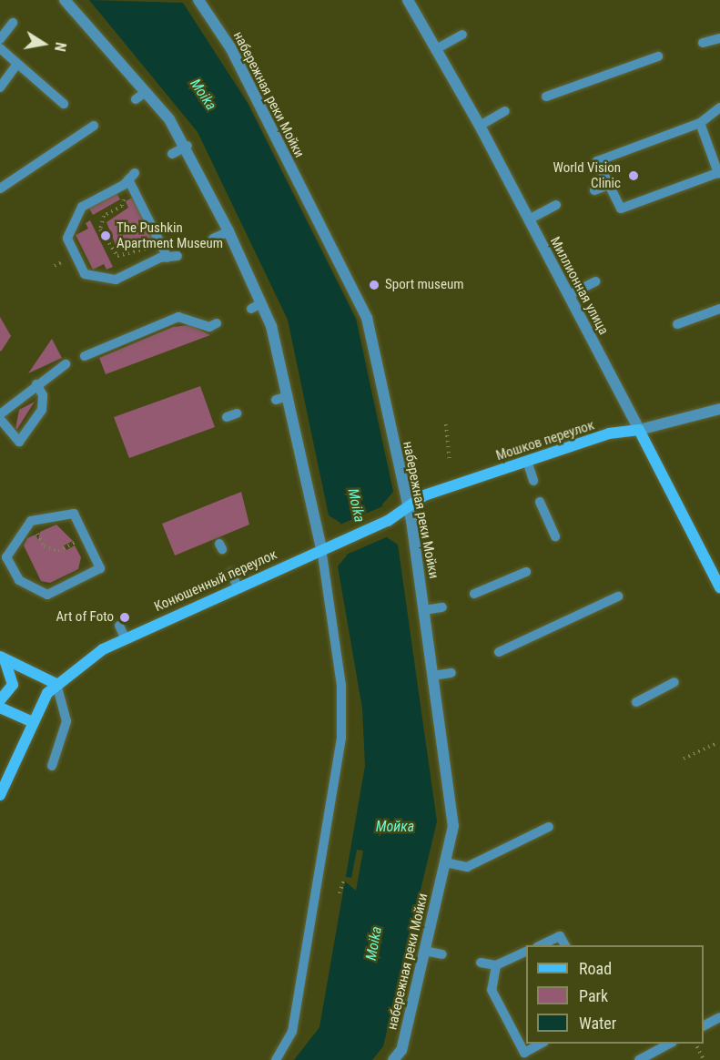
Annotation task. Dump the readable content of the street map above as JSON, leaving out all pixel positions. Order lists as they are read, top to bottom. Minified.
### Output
{"streets":{"street":["набережная реки Мойки","Миллионная улица","Мошков переулок","Конюшенный переулок"]},"crossings":[["набережная реки Мойки","Мошков переулок"],["Миллионная улица","Мошков переулок"],["Мошков переулок","Конюшенный переулок"]],"water":["Moika","Мойка"],"places":["World Vision Clinic","The Pushkin Apartment Museum","Sport museum","Art of Foto"],"legend":["Road","Park","Water"],"north":"right"}
